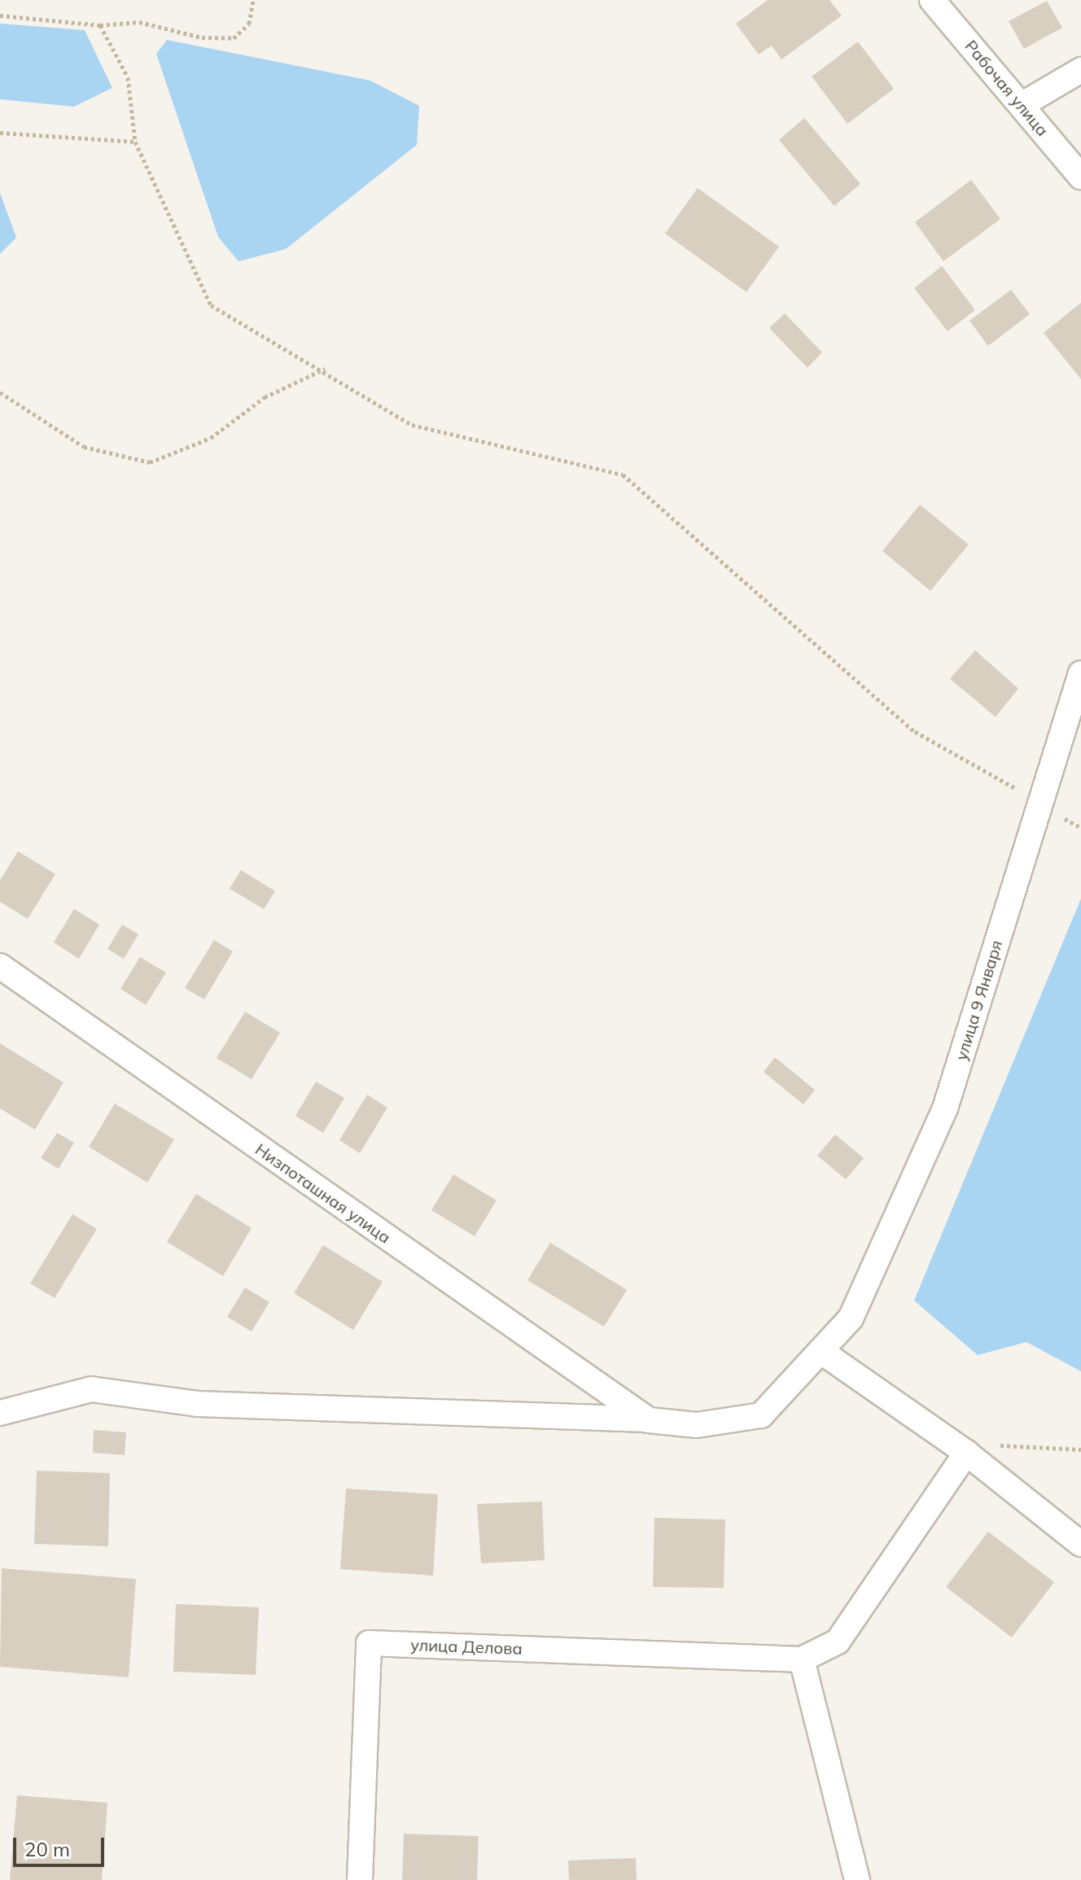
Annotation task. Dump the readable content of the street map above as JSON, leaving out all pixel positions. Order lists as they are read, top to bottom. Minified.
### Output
{"streets":{"street":["Рабочая улица","улица 9 Января","Низпоташная улица","улица Делова"]},"crossings":[["улица 9 Января","Низпоташная улица"]],"scale_bar":"20 m"}
